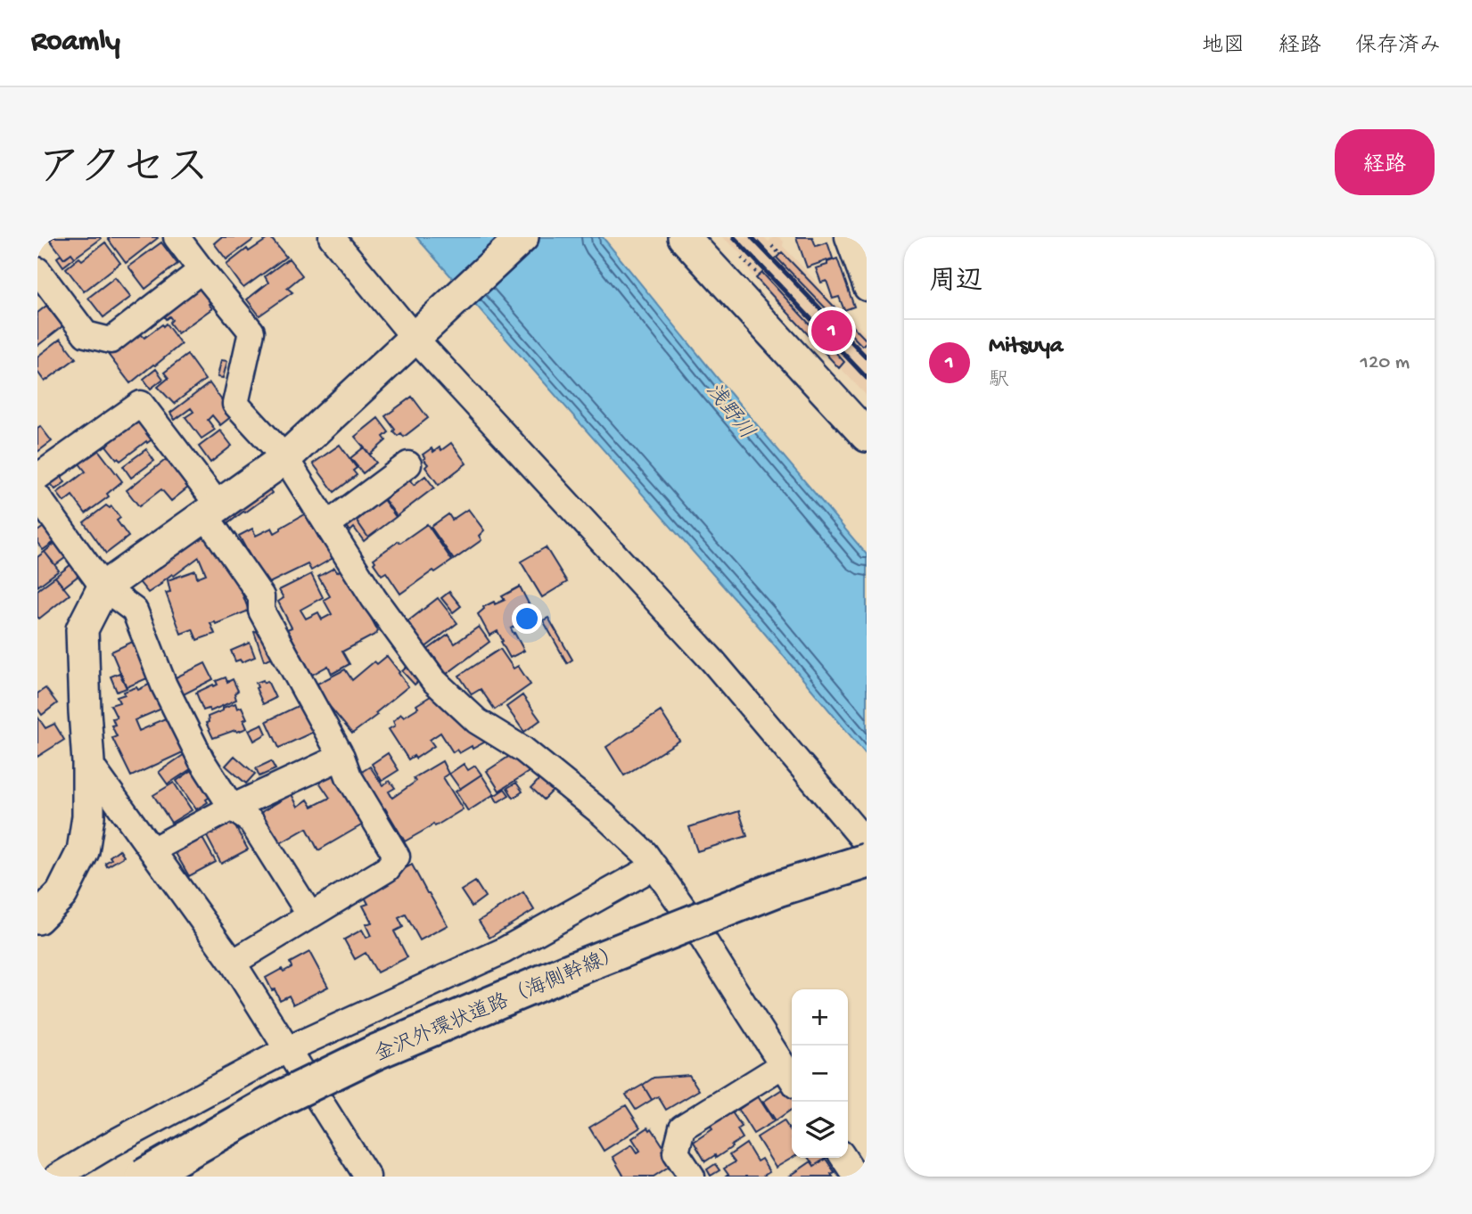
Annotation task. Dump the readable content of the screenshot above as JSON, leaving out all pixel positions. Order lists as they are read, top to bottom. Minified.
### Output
{"streets":{"main road":["金沢外環状道路（海側幹線）"]},"water":["浅野川"],"page":{"header":"Roamly","nav":["地図","経路","保存済み"],"title":"アクセス","buttons":"経路","heading":"周辺","pins":"1","list":[{"mark":"1","name":"Mitsuya","note":"駅","value":"120 m"}],"map_buttons":["+","−"]}}
